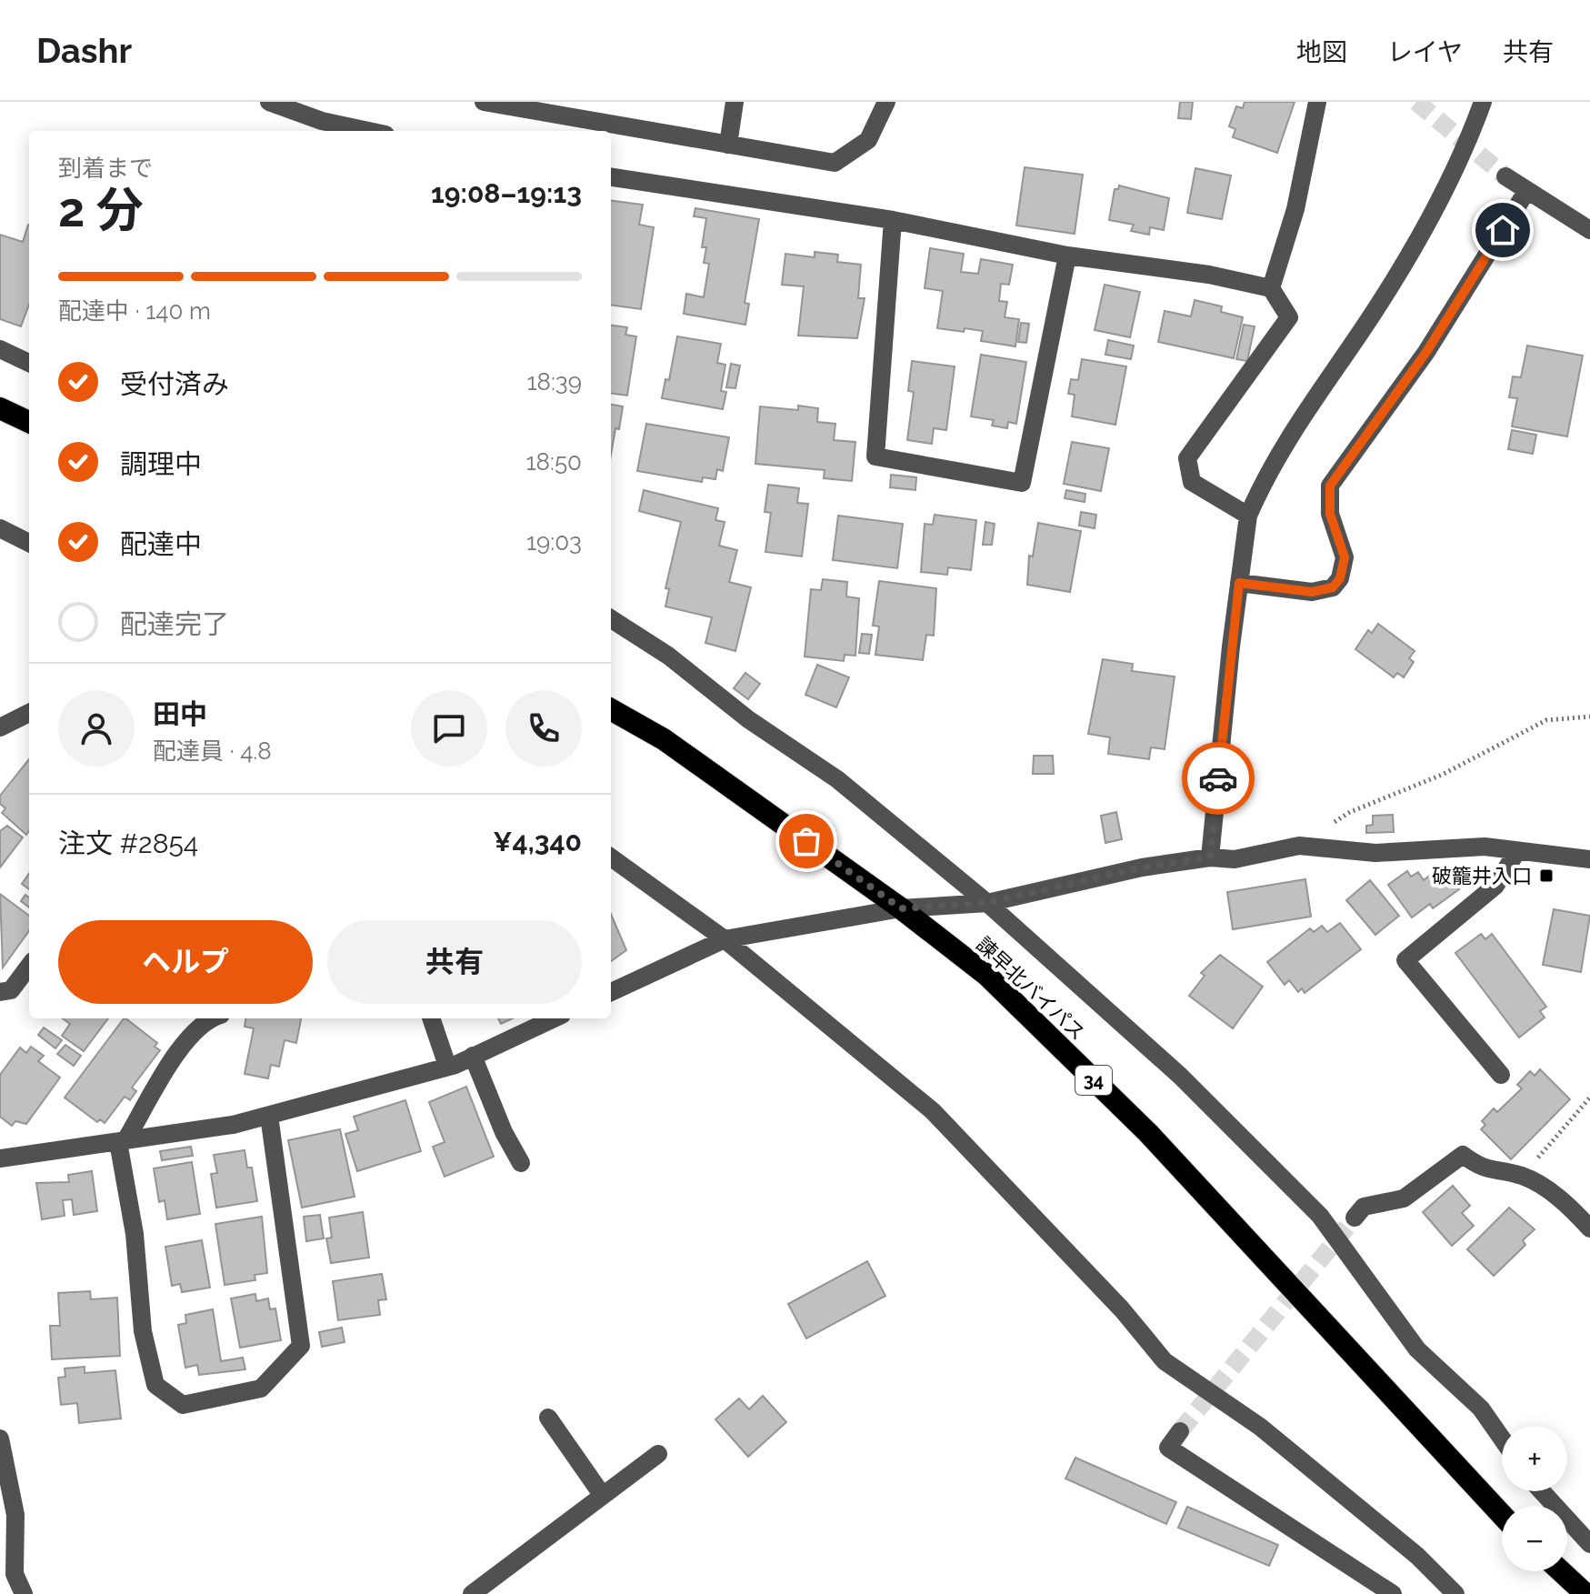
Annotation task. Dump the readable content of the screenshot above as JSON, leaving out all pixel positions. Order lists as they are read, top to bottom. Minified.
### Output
{"streets":{"highway":["諫早北バイパス","34"]},"places":{"transit":["破籠井入口"]},"page":{"header":"Dashr","nav":["地図","レイヤ","共有"],"heading":["2 分","到着まで","19:08–19:13"],"panel":["田中","配達員 · 4.8","注文 #2854","¥4,340"],"bar":"配達中 · 140 m","list":[["受付済み","18:39"],["調理中","18:50"],["配達中","19:03"],"配達完了"],"buttons":["ヘルプ","共有"],"map_buttons":["+","−"]}}
